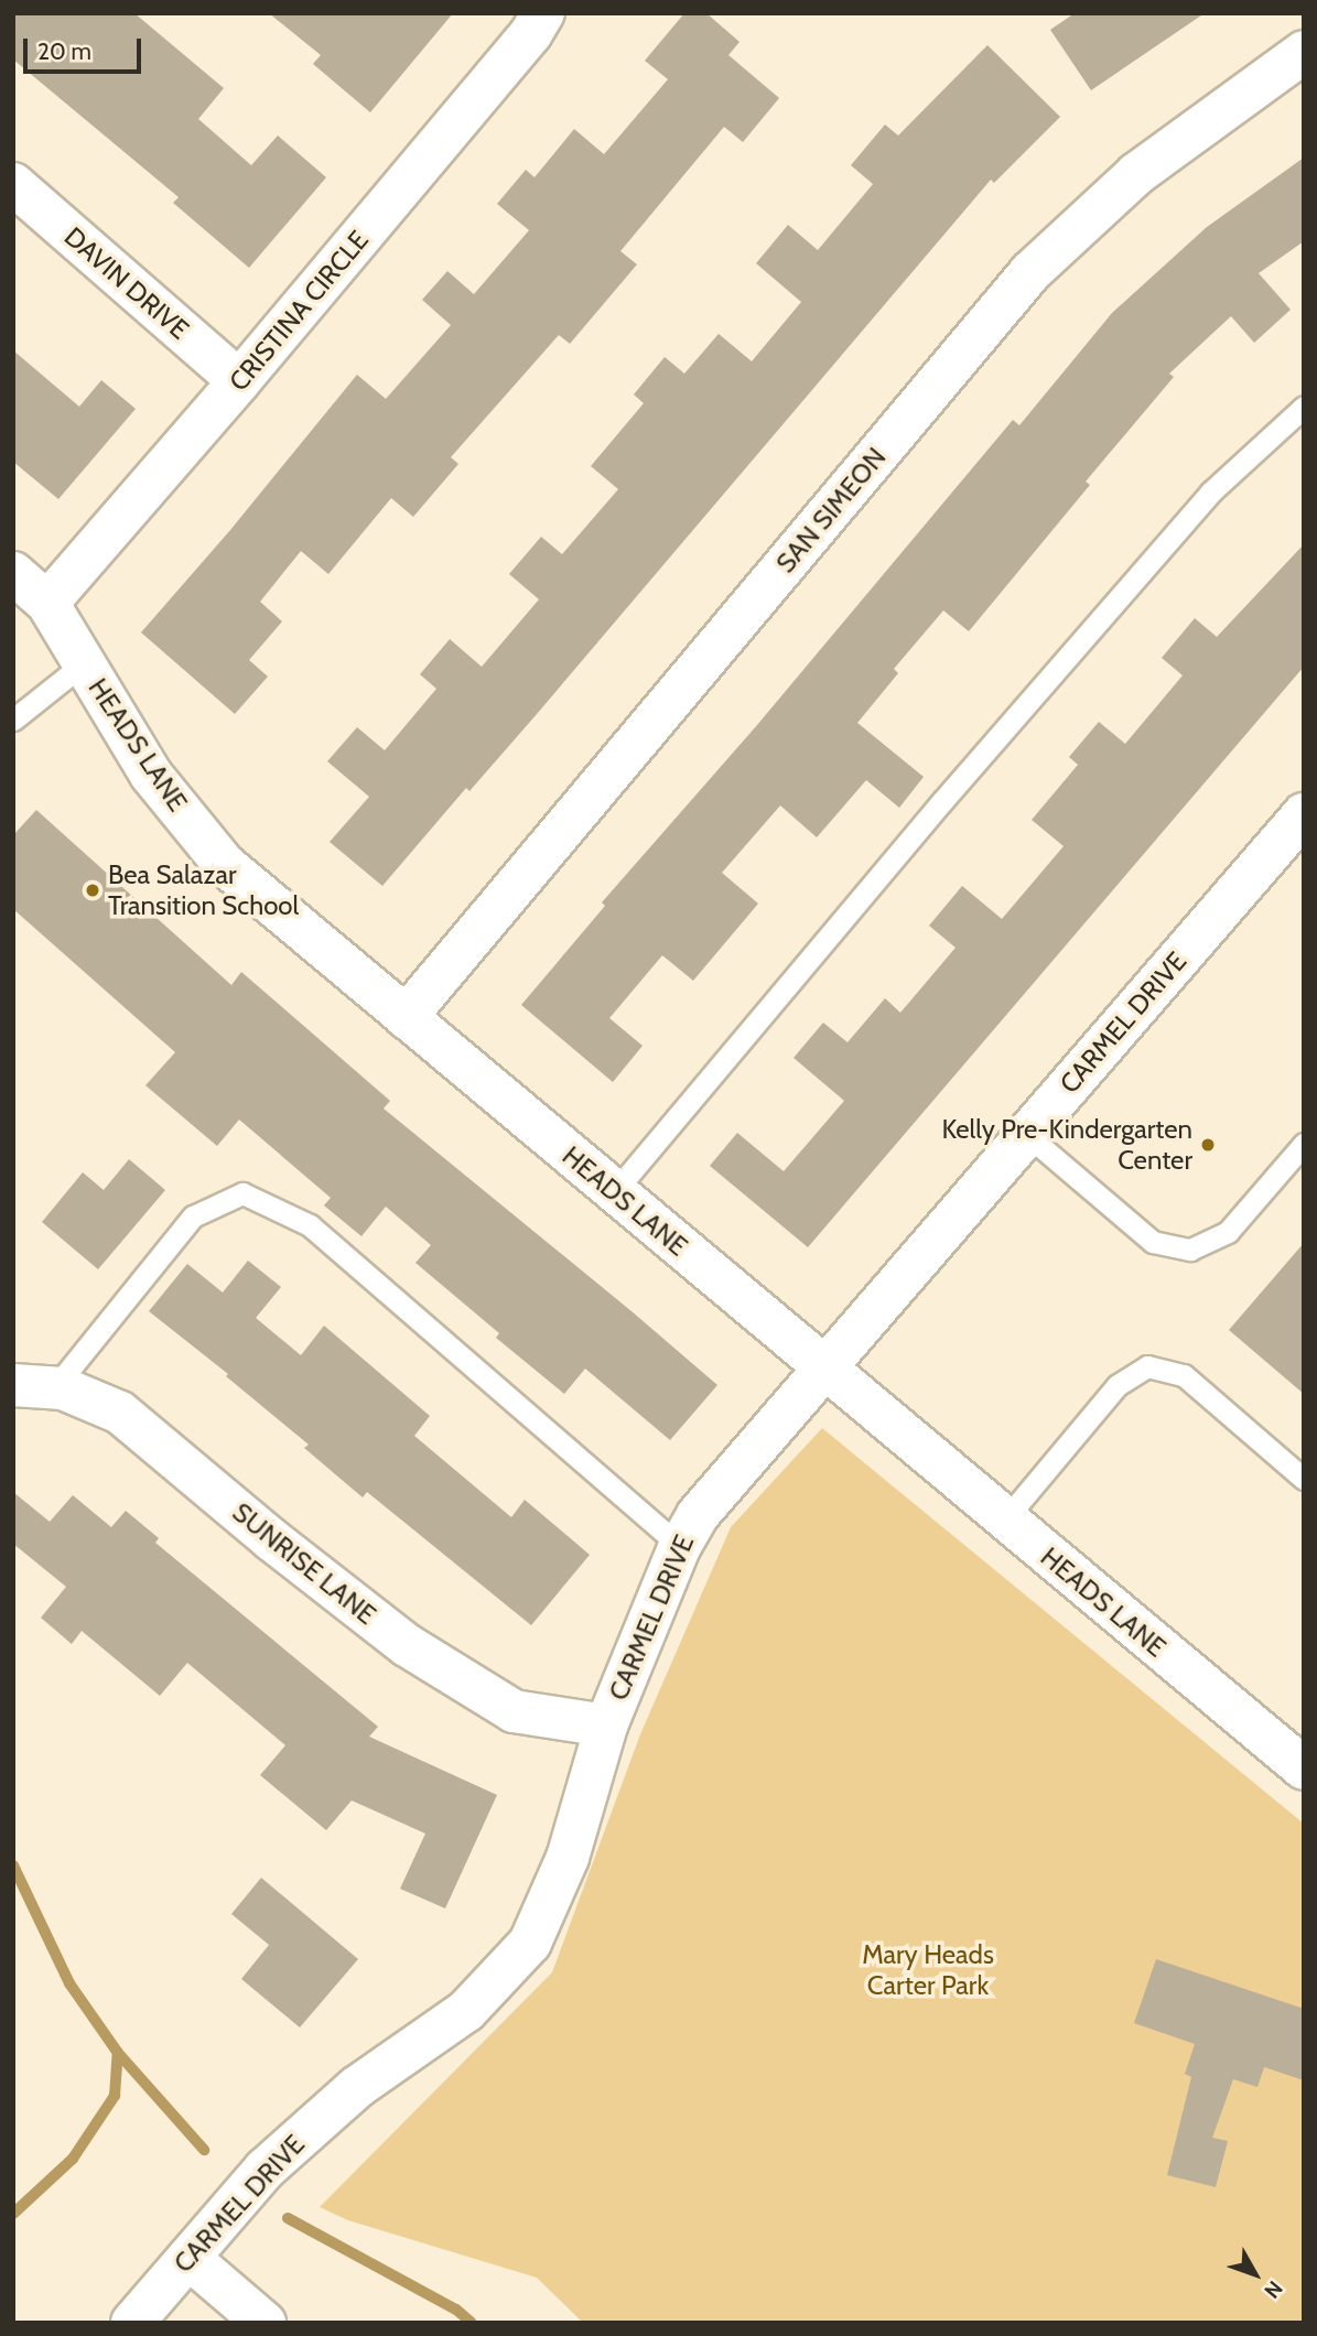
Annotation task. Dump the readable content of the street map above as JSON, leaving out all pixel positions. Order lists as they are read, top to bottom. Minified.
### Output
{"streets":{"street":["DAVIN DRIVE","CRISTINA CIRCLE","SAN SIMEON","HEADS LANE","CARMEL DRIVE","SUNRISE LANE"]},"crossings":[["DAVIN DRIVE","CRISTINA CIRCLE"],["CRISTINA CIRCLE","HEADS LANE"],["SAN SIMEON","HEADS LANE"],["HEADS LANE","CARMEL DRIVE"],["CARMEL DRIVE","SUNRISE LANE"]],"parks":["Mary Heads Carter Park"],"places":["Bea Salazar Transition School","Kelly Pre-Kindergarten Center"],"scale_bar":"20 m","north":"bottom right"}
